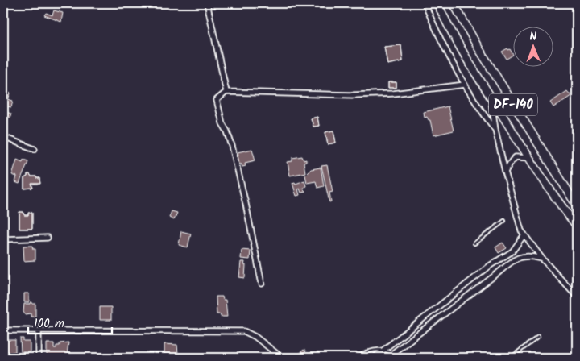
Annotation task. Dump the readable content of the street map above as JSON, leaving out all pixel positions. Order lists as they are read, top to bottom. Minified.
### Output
{"streets":{"main road":["DF-140"]},"scale_bar":"100 m","north":"top"}
